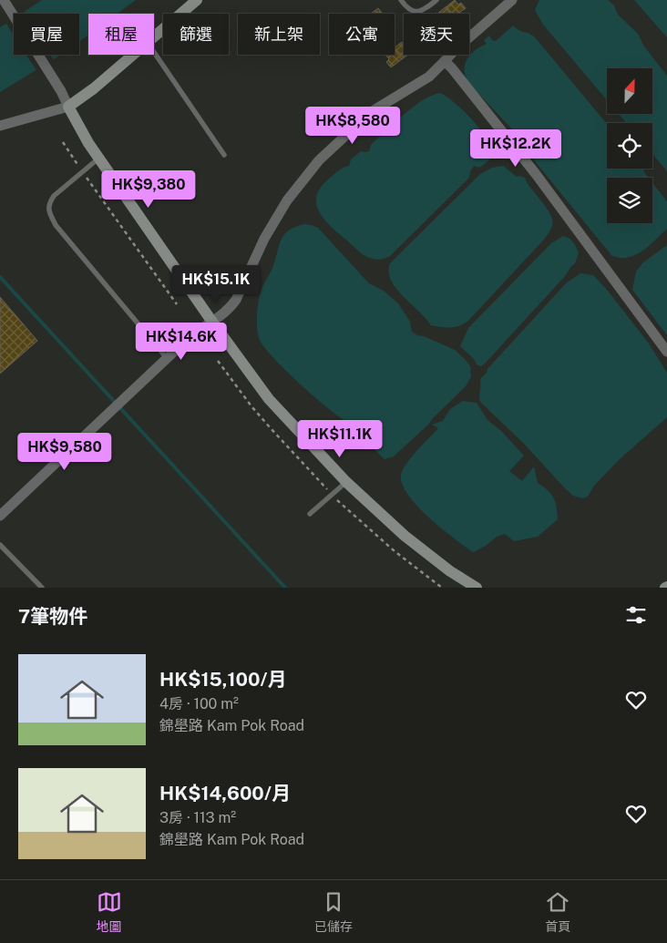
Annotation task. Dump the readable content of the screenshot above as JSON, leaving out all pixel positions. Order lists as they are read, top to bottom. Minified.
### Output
{"north":"top","page":{"chip":["買屋","租屋","篩選","新上架","公寓","透天"],"price":["HK$8,580","HK$12.2K","HK$9,380","HK$15.1K","HK$14.6K","HK$11.1K","HK$9,580"],"heading":"7筆物件","list":[{"name":"HK$15,100/月","note":"4房 · 100 m² · 錦壆路 Kam Pok Road"},{"name":"HK$14,600/月","note":"3房 · 113 m² · 錦壆路 Kam Pok Road"}],"tabs":["地圖","已儲存","首頁"]}}
